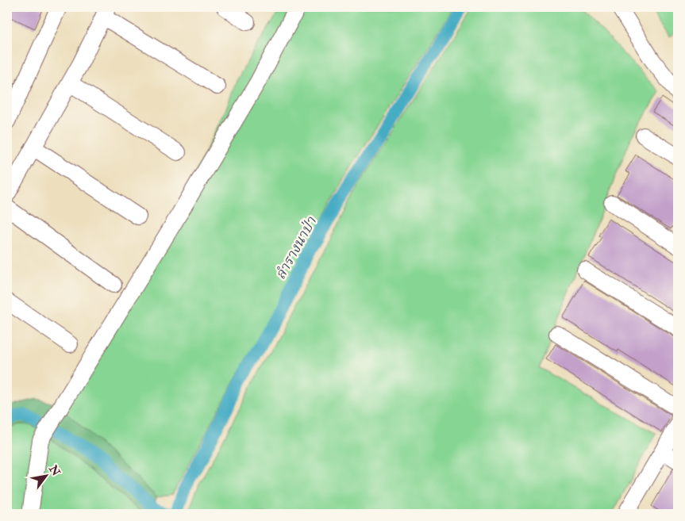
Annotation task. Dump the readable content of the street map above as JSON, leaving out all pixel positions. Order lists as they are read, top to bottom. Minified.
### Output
{"water":["ลำรางนาป่า"],"north":"top right"}
